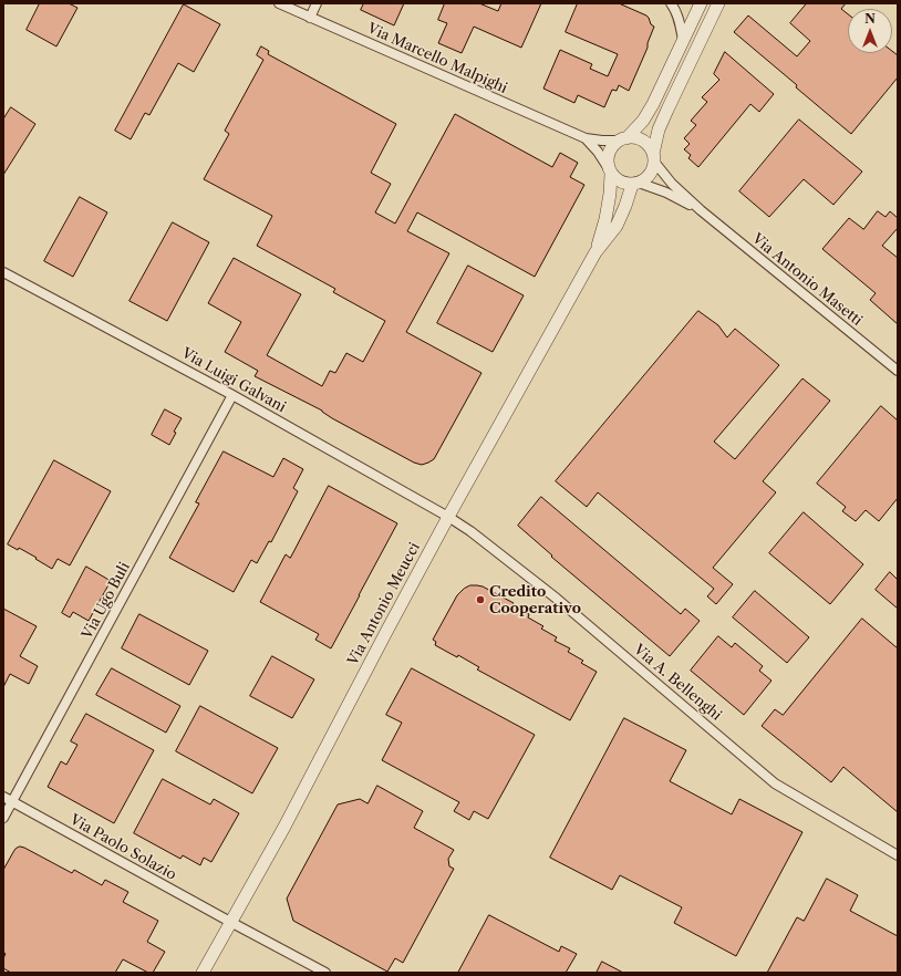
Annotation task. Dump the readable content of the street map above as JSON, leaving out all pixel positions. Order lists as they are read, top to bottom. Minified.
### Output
{"streets":{"street":["Via Marcello Malpighi","Via Antonio Masetti","Via Luigi Galvani","Via Ugo Buli","Via Antonio Meucci","Via A. Bellenghi","Via Paolo Solazio"]},"crossings":[["Via Marcello Malpighi","Via Antonio Masetti"],["Via Marcello Malpighi","Via Antonio Meucci"],["Via Antonio Masetti","Via Antonio Meucci"],["Via Luigi Galvani","Via Ugo Buli"],["Via Luigi Galvani","Via Antonio Meucci"],["Via Luigi Galvani","Via A. Bellenghi"],["Via Ugo Buli","Via Paolo Solazio"],["Via Antonio Meucci","Via A. Bellenghi"],["Via Antonio Meucci","Via Paolo Solazio"]],"places":["Credito Cooperativo"],"north":"top"}
